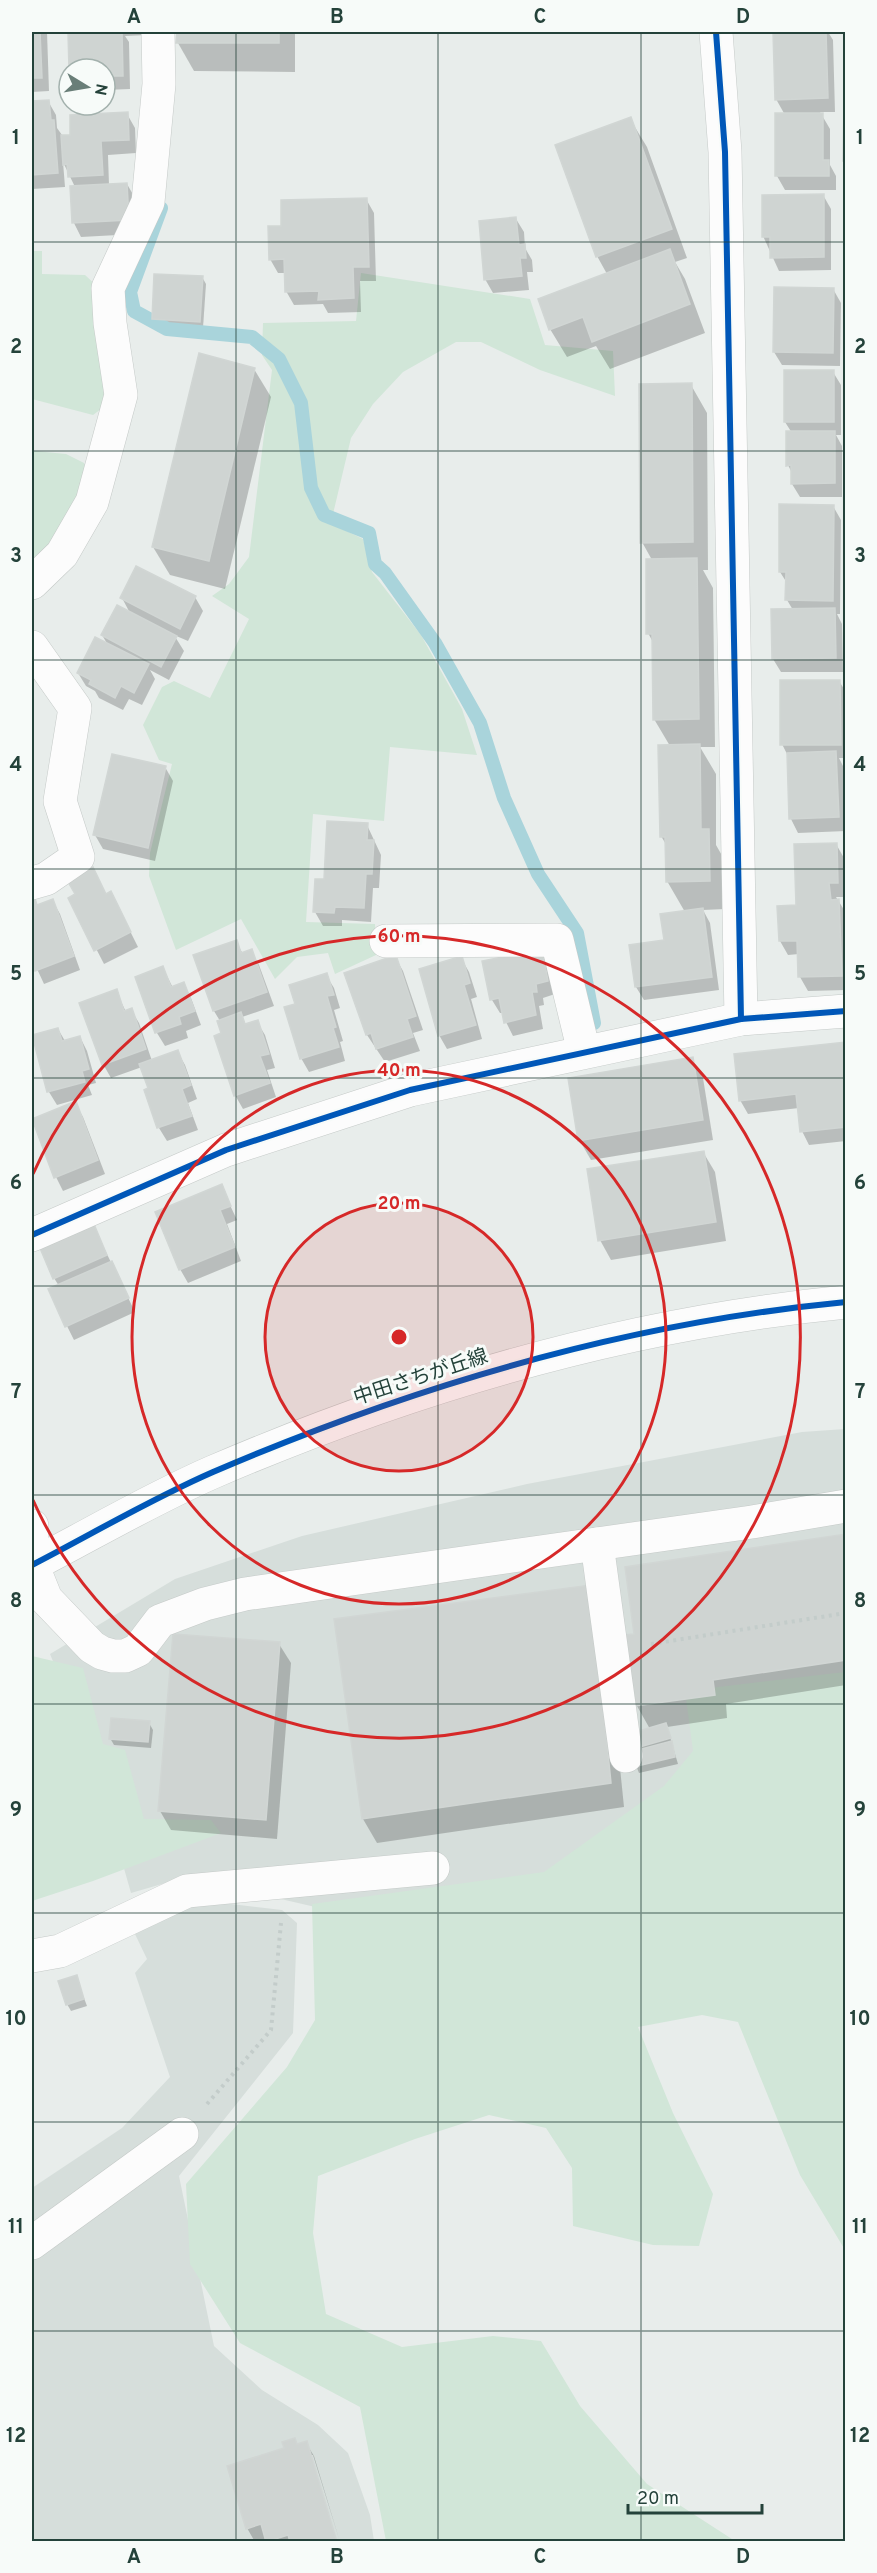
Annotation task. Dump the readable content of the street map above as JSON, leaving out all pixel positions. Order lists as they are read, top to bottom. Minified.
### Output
{"streets":{"street":["中田さちが丘線"]},"scale_bar":"20 m","north":"right","grid":{"columns":["A","B","C","D"],"rows":["1","2","3","4","5","6","7","8","9","10","11","12"]},"rings":["60 m","40 m","20 m"]}
